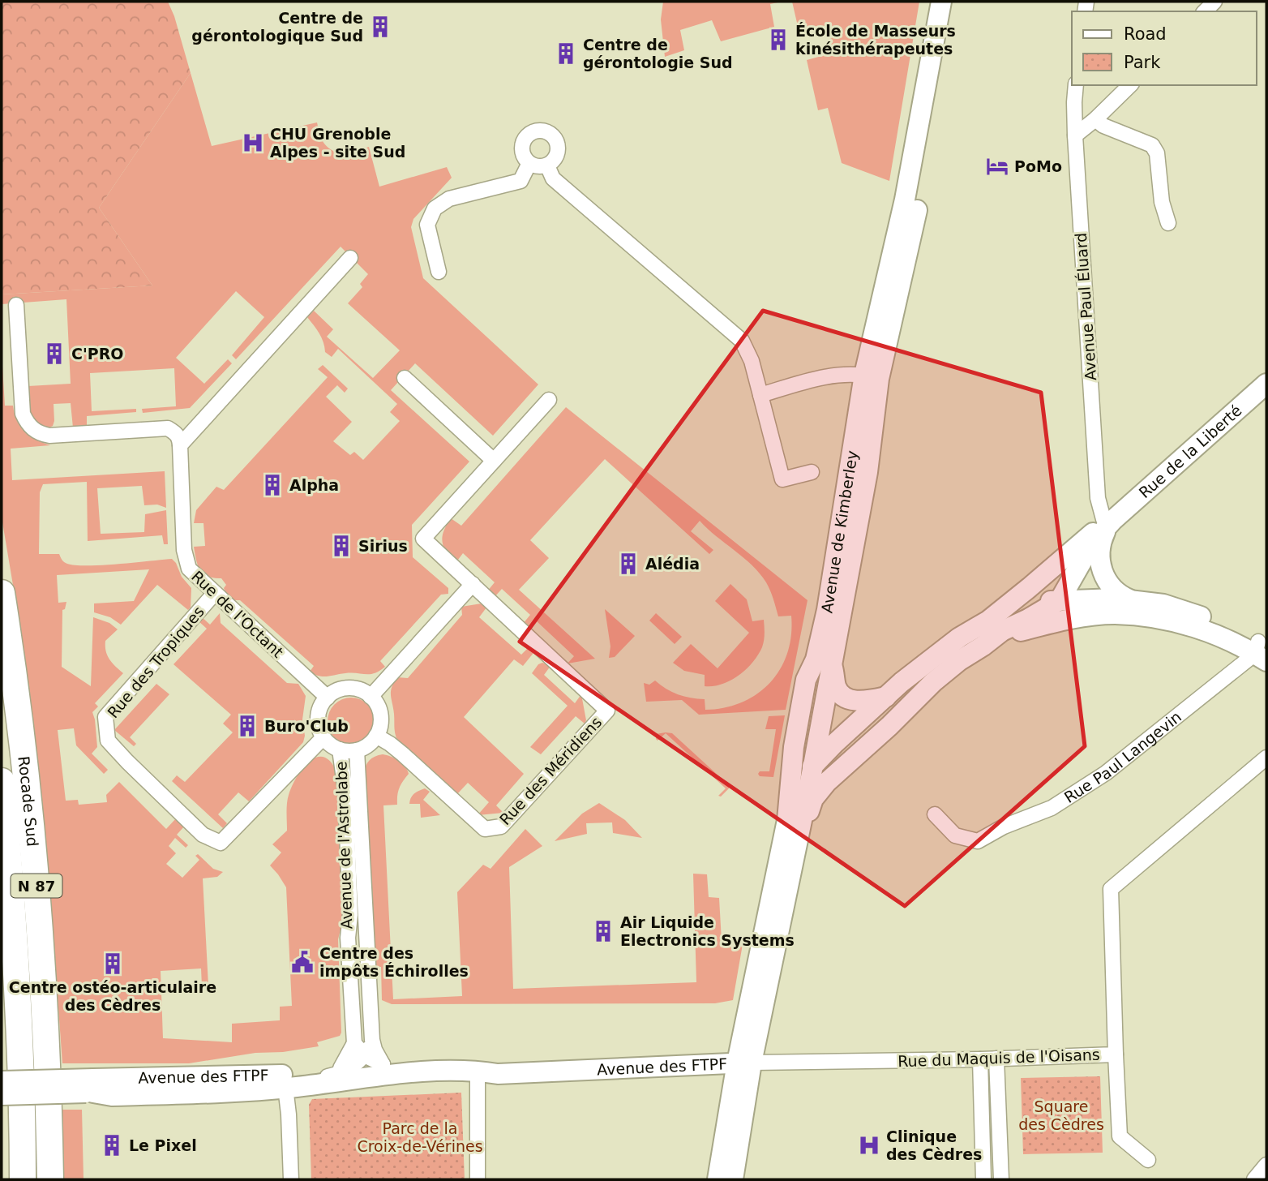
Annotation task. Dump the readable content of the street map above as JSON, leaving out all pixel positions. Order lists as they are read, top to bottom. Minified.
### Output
{"streets":{"highway":["Rocade Sud","N 87"],"street":["Avenue Paul Éluard","Rue de la Liberté","Avenue de Kimberley","Rue de l'Octant","Rue des Tropiques","Rue Paul Langevin","Rue des Méridiens","Avenue de l'Astrolabe","Rue du Maquis de l'Oisans","Avenue des FTPF"]},"crossings":[["Avenue Paul Éluard","Rue de la Liberté"],["Avenue de Kimberley","Rue du Maquis de l'Oisans"],["Avenue de Kimberley","Avenue des FTPF"],["Rue de l'Octant","Rue des Tropiques"],["Rue de l'Octant","Rue des Méridiens"],["Rue de l'Octant","Avenue de l'Astrolabe"],["Rue des Tropiques","Rue des Méridiens"],["Rue des Tropiques","Avenue de l'Astrolabe"],["Rue des Méridiens","Avenue de l'Astrolabe"],["Avenue de l'Astrolabe","Avenue des FTPF"],["Rue du Maquis de l'Oisans","Avenue des FTPF"]],"parks":["Square des Cèdres","Parc de la Croix-de-Vérines"],"places":{"building":["Centre de gérontologique Sud","École de Masseurs kinésithérapeutes","Centre de gérontologie Sud","C'PRO","Alpha","Sirius","Alédia","Buro'Club","Air Liquide Electronics Systems","Centre ostéo-articulaire des Cèdres","Le Pixel"],"hospital":["CHU Grenoble Alpes - site Sud","Clinique des Cèdres"],"hotel":["PoMo"],"public building":["Centre des impôts Échirolles"]},"legend":["Road","Park"]}
